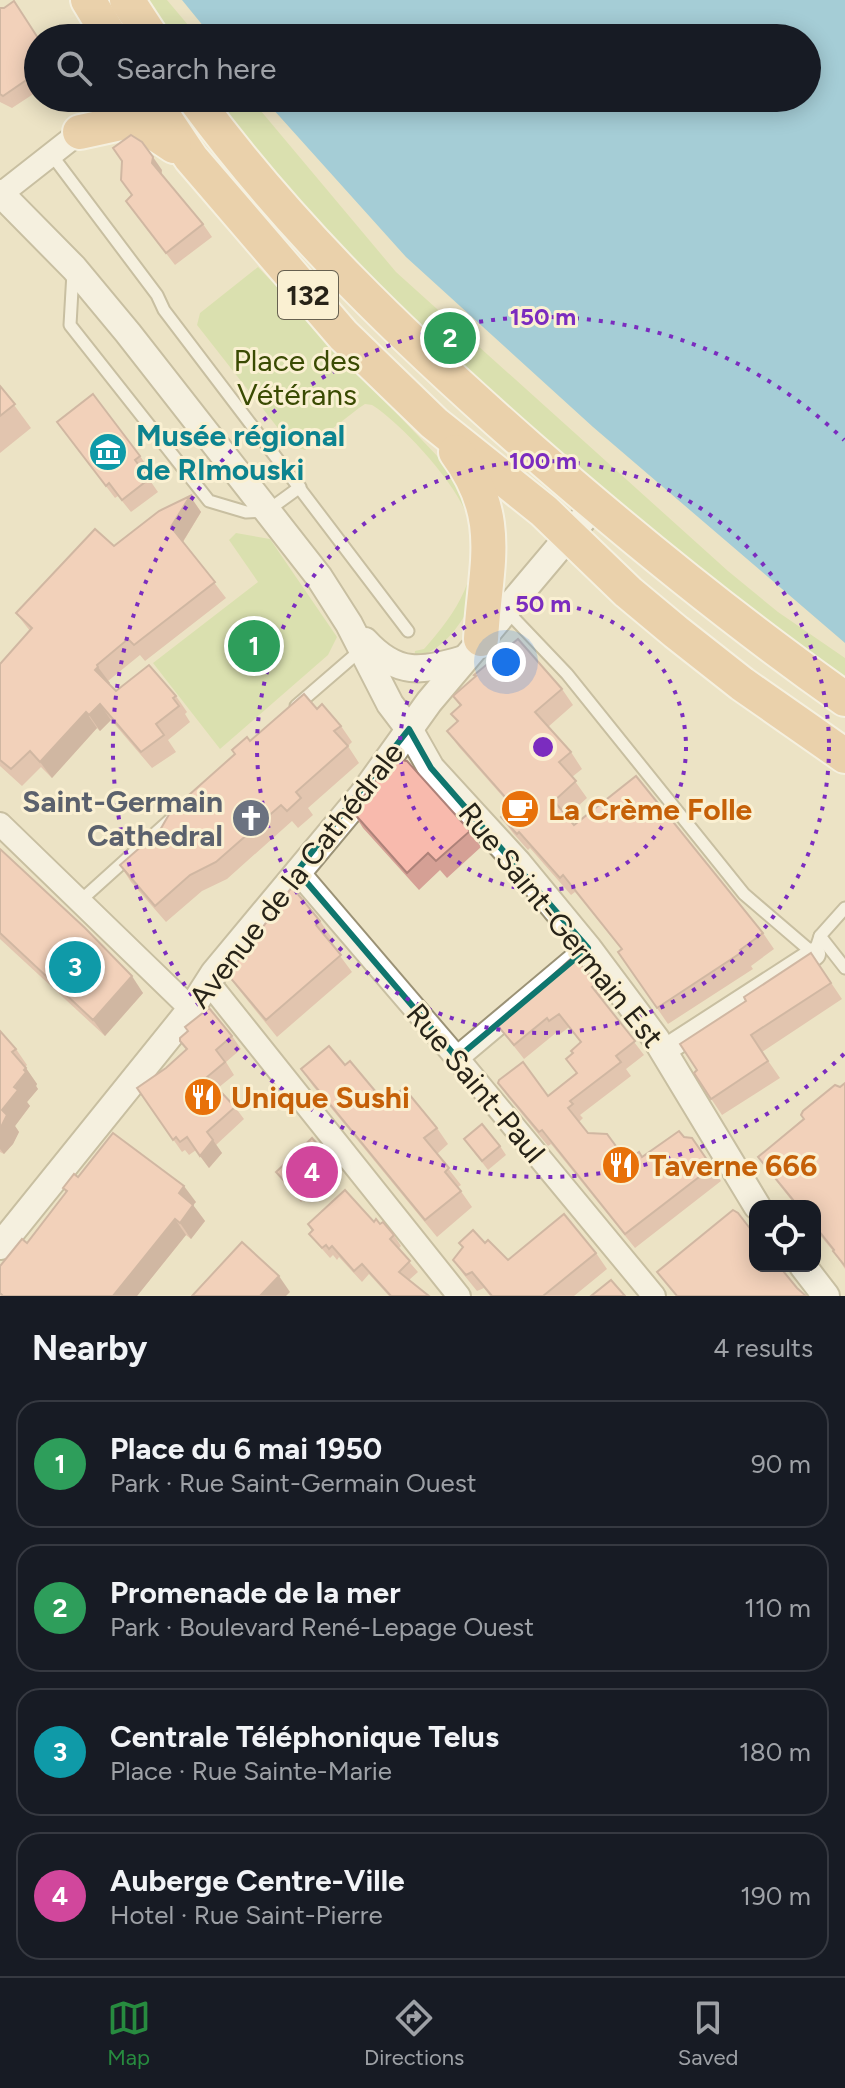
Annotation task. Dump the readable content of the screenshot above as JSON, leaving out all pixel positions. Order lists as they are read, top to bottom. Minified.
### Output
{"streets":{"main road":["132"],"street":["Avenue de la Cathédrale","Rue Saint-Germain Est","Rue Saint-Paul"]},"crossings":[["132","Avenue de la Cathédrale"],["Avenue de la Cathédrale","Rue Saint-Germain Est"],["Avenue de la Cathédrale","Rue Saint-Paul"]],"parks":["Place des Vétérans"],"places":{"museum":["Musée régional de RImouski"],"cafe":["La Crème Folle"],"church":["Saint-Germain Cathedral"],"restaurant":["Unique Sushi","Taverne 666"]},"page":{"search":"Search here","pins":["2","1","3","4"],"heading":["Nearby","4 results"],"list":[{"mark":"1","name":"Place du 6 mai 1950","note":"Park · Rue Saint-Germain Ouest","value":"90 m"},{"mark":"2","name":"Promenade de la mer","note":"Park · Boulevard René-Lepage Ouest","value":"110 m"},{"mark":"3","name":"Centrale Téléphonique Telus","note":"Place · Rue Sainte-Marie","value":"180 m"},{"mark":"4","name":"Auberge Centre-Ville","note":"Hotel · Rue Saint-Pierre","value":"190 m"}],"nav":["Map","Directions","Saved"]},"rings":["150 m","100 m","50 m"]}
